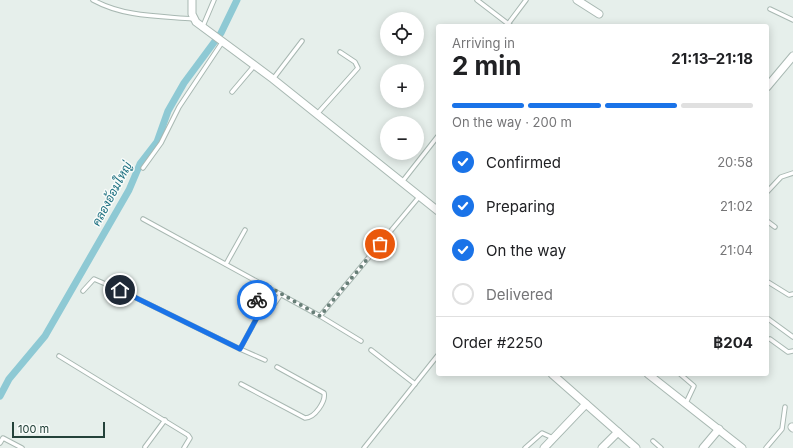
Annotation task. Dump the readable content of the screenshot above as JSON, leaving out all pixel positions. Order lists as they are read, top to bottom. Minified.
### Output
{"water":["คลองอ้อมใหญ่"],"scale_bar":"100 m","page":{"map_buttons":["+","−"],"heading":["2 min","Arriving in","21:13–21:18"],"panel":["Order #2250","฿204"],"bar":"On the way · 200 m","list":[["Confirmed","20:58"],["Preparing","21:02"],["On the way","21:04"],"Delivered"],"scale":"100 m"}}
